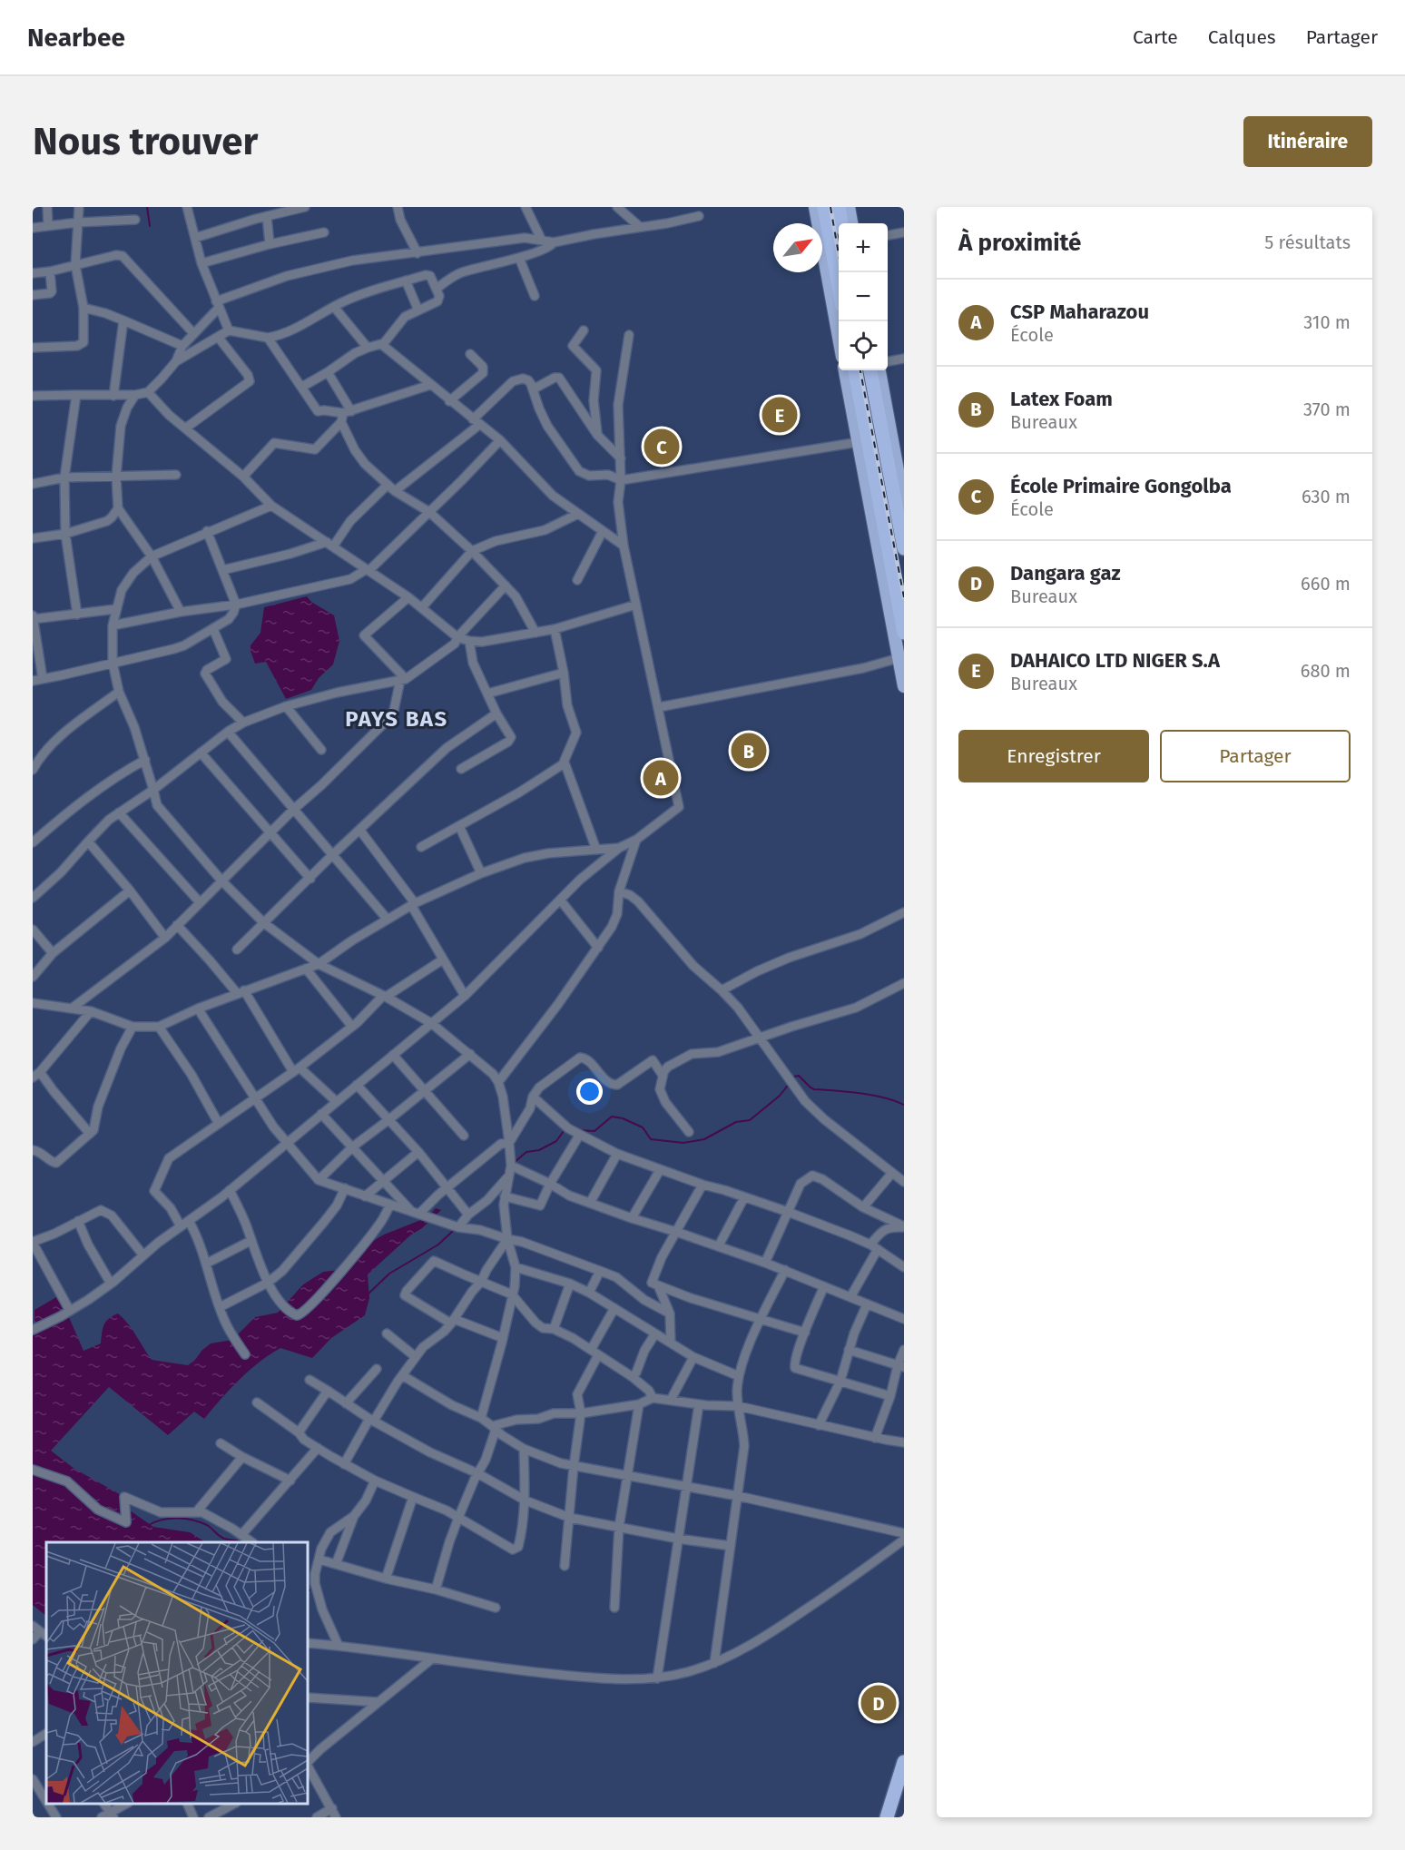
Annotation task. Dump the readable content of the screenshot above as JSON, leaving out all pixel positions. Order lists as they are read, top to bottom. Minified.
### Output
{"districts":["PAYS BAS"],"north":"top right","page":{"header":"Nearbee","nav":["Carte","Calques","Partager"],"buttons":["Itinéraire",["Enregistrer","Partager"]],"title":"Nous trouver","heading":["À proximité","5 résultats"],"map_buttons":["+","−"],"list":[{"mark":"A","name":"CSP Maharazou","note":"École","value":"310 m"},{"mark":"B","name":"Latex Foam","note":"Bureaux","value":"370 m"},{"mark":"C","name":"École Primaire Gongolba","note":"École","value":"630 m"},{"mark":"D","name":"Dangara gaz","note":"Bureaux","value":"660 m"},{"mark":"E","name":"DAHAICO LTD NIGER S.A","note":"Bureaux","value":"680 m"}],"pins":["E","C","B","A","D"]}}
